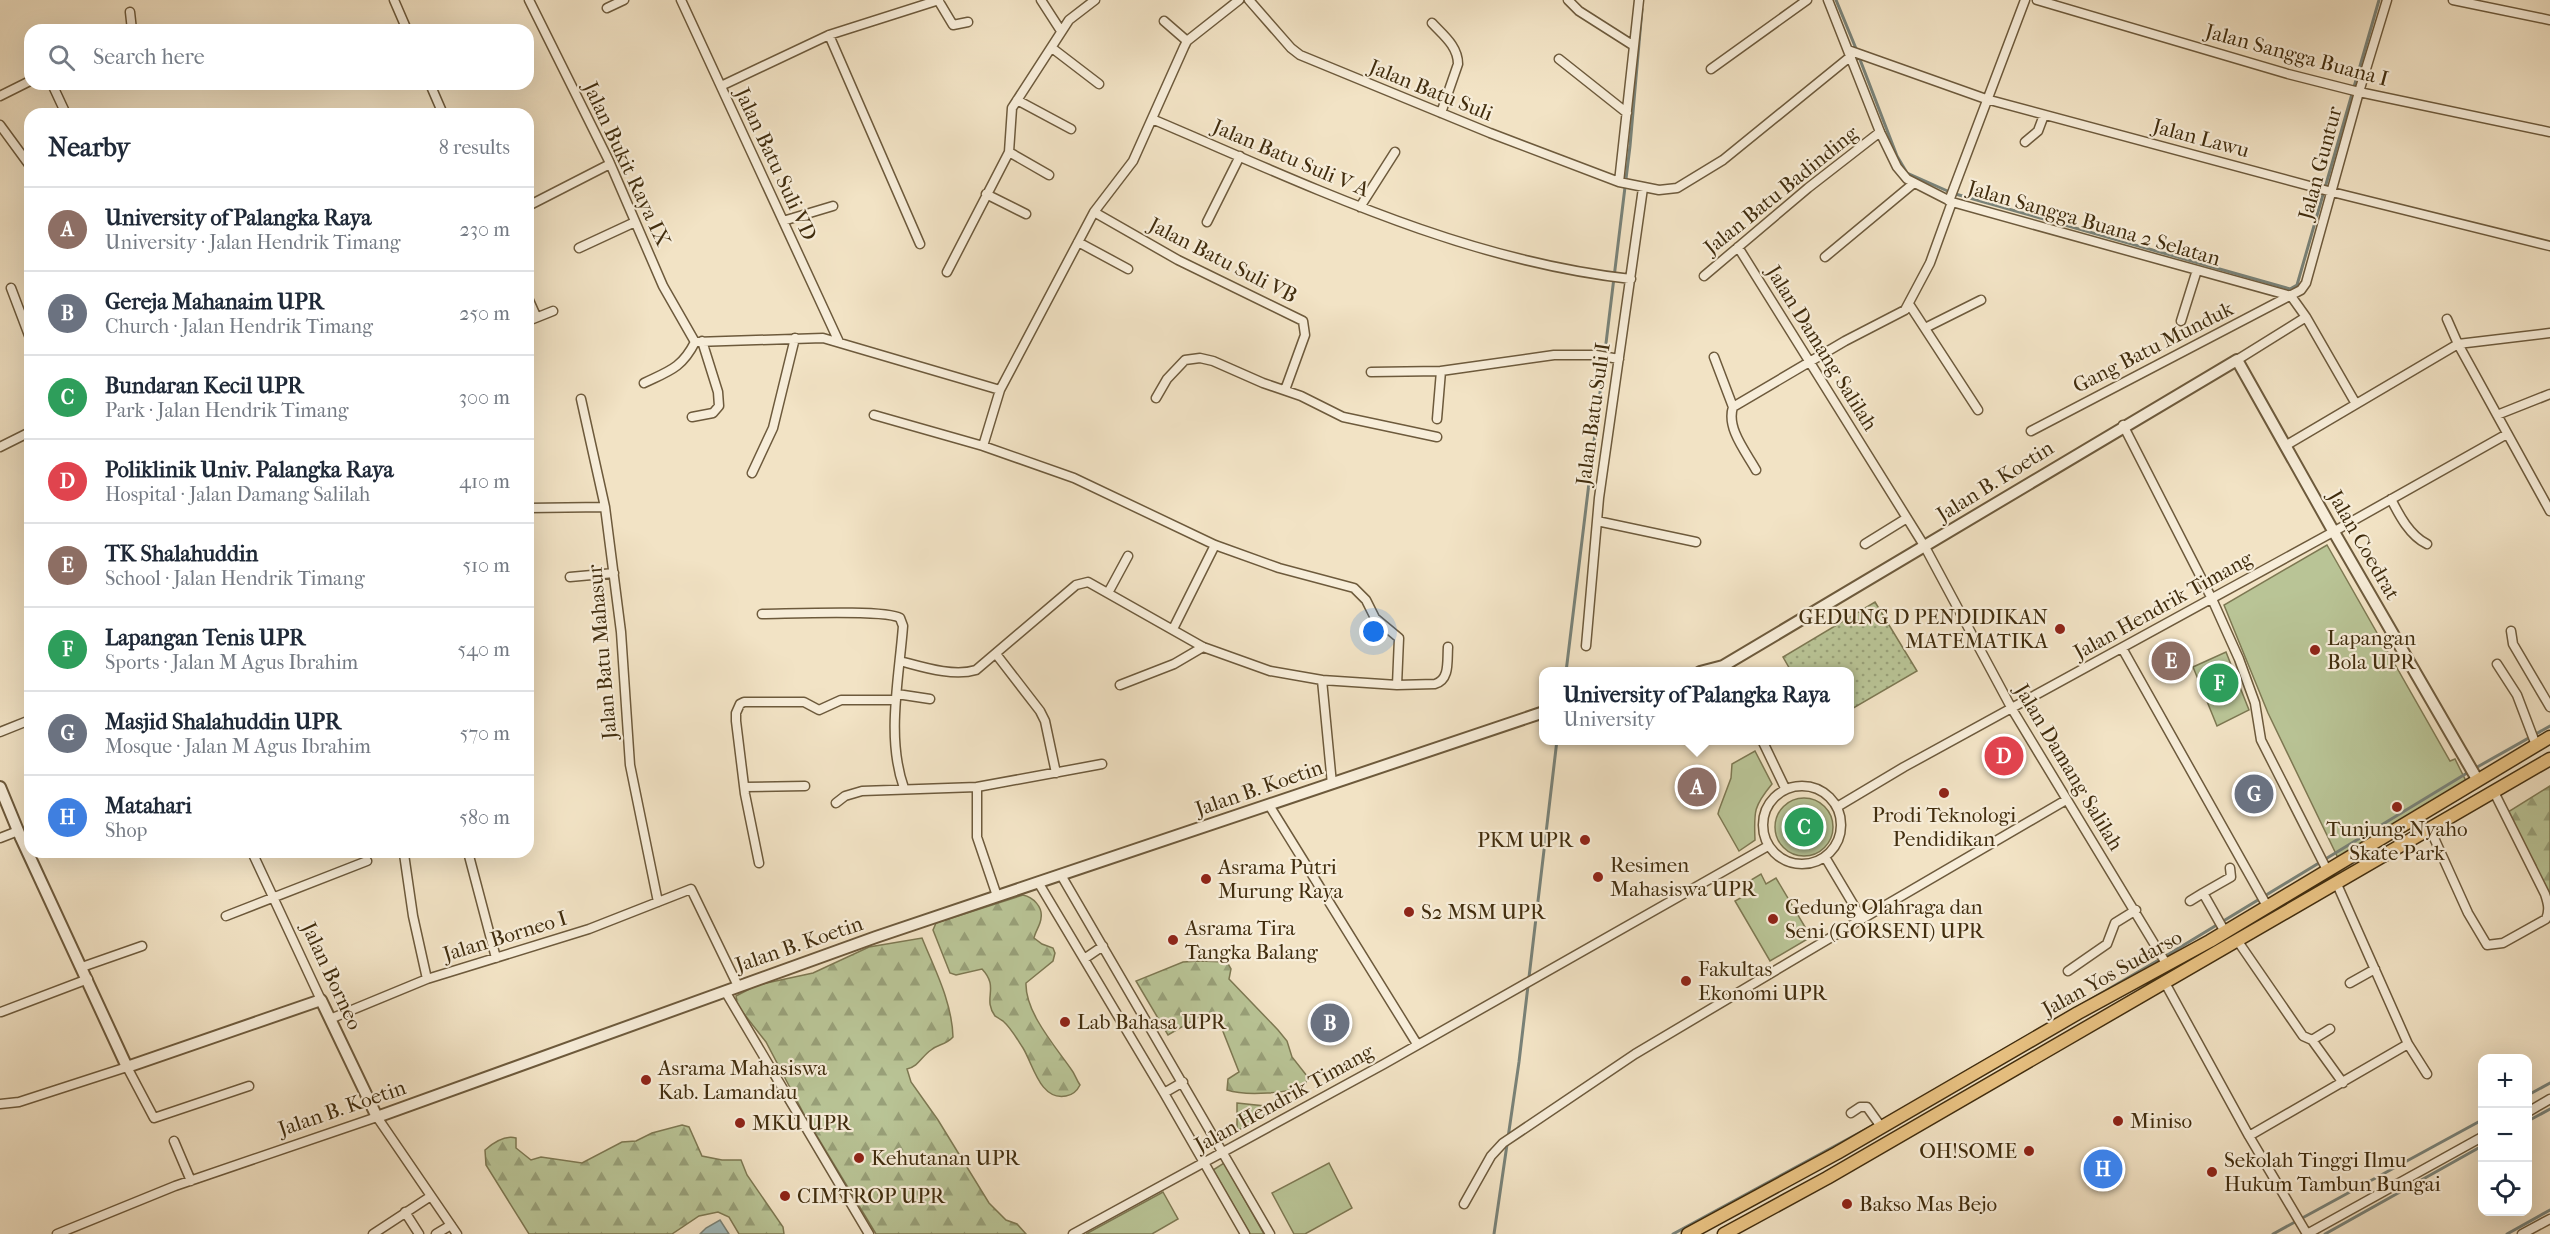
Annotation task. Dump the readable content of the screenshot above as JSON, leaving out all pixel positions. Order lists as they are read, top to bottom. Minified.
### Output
{"streets":{"main road":["Jalan Yos Sudarso"],"street":["Jalan Sangga Buana I","Jalan Batu Suli","Jalan Lawu","Jalan Batu Suli V A","Jalan Guntur","Jalan Bukit Raya IX","Jalan Batu Suli VD","Jalan Batu Badinding","Jalan Sangga Buana 2 Selatan","Jalan Batu Suli VB","Gang Batu Munduk","Jalan Damang Salilah","Jalan Batu Suli I","Jalan B. Koetin","Jalan Coedrat","Jalan Hendrik Timang","Jalan Batu Mahasur","Jalan Borneo I","Jalan Borneo"]},"crossings":[["Jalan Sangga Buana I","Jalan Guntur"],["Jalan Batu Suli","Jalan Batu Suli I"],["Jalan Lawu","Jalan Guntur"],["Jalan Lawu","Jalan Sangga Buana 2 Selatan"],["Jalan Batu Suli V A","Jalan Batu Suli I"],["Jalan Guntur","Jalan Sangga Buana 2 Selatan"],["Jalan Guntur","Gang Batu Munduk"],["Jalan Batu Badinding","Jalan Sangga Buana 2 Selatan"],["Jalan Batu Badinding","Jalan Damang Salilah"],["Jalan Sangga Buana 2 Selatan","Gang Batu Munduk"],["Jalan Damang Salilah","Jalan B. Koetin"],["Jalan Damang Salilah","Jalan Hendrik Timang"],["Jalan Damang Salilah","Jalan Yos Sudarso"],["Jalan B. Koetin","Jalan Coedrat"],["Jalan B. Koetin","Jalan Borneo I"],["Jalan B. Koetin","Jalan Borneo"],["Jalan Coedrat","Jalan Hendrik Timang"],["Jalan Coedrat","Jalan Yos Sudarso"],["Jalan Batu Mahasur","Jalan Borneo I"],["Jalan Borneo I","Jalan Borneo"]],"places":["GEDUNG D PENDIDIKAN MATEMATIKA","Lapangan Bola UPR","Prodi Teknologi Pendidikan","Tunjung Nyaho Skate Park","PKM UPR","Resimen Mahasiswa UPR","Asrama Putri Murung Raya","S2 MSM UPR","Gedung Olahraga dan Seni (GORSENI) UPR","Asrama Tira Tangka Balang","Fakultas Ekonomi UPR","Lab Bahasa UPR","Asrama Mahasiswa Kab. Lamandau","Miniso","MKU UPR","OH!SOME","Kehutanan UPR","Sekolah Tinggi Ilmu Hukum Tambun Bungai","CIMTROP UPR","Bakso Mas Bejo"],"page":{"search":"Search here","heading":["Nearby","8 results"],"list":[{"mark":"A","name":"University of Palangka Raya","note":"University · Jalan Hendrik Timang","value":"230 m"},{"mark":"B","name":"Gereja Mahanaim UPR","note":"Church · Jalan Hendrik Timang","value":"250 m"},{"mark":"C","name":"Bundaran Kecil UPR","note":"Park · Jalan Hendrik Timang","value":"300 m"},{"mark":"D","name":"Poliklinik Univ. Palangka Raya","note":"Hospital · Jalan Damang Salilah","value":"410 m"},{"mark":"E","name":"TK Shalahuddin","note":"School · Jalan Hendrik Timang","value":"510 m"},{"mark":"F","name":"Lapangan Tenis UPR","note":"Sports · Jalan M Agus Ibrahim","value":"540 m"},{"mark":"G","name":"Masjid Shalahuddin UPR","note":"Mosque · Jalan M Agus Ibrahim","value":"570 m"},{"mark":"H","name":"Matahari","note":"Shop","value":"580 m"}],"pins":["E","F","D","A","G","C","B","H"],"popup":["University of Palangka Raya","University"],"map_buttons":["+","−"]}}
